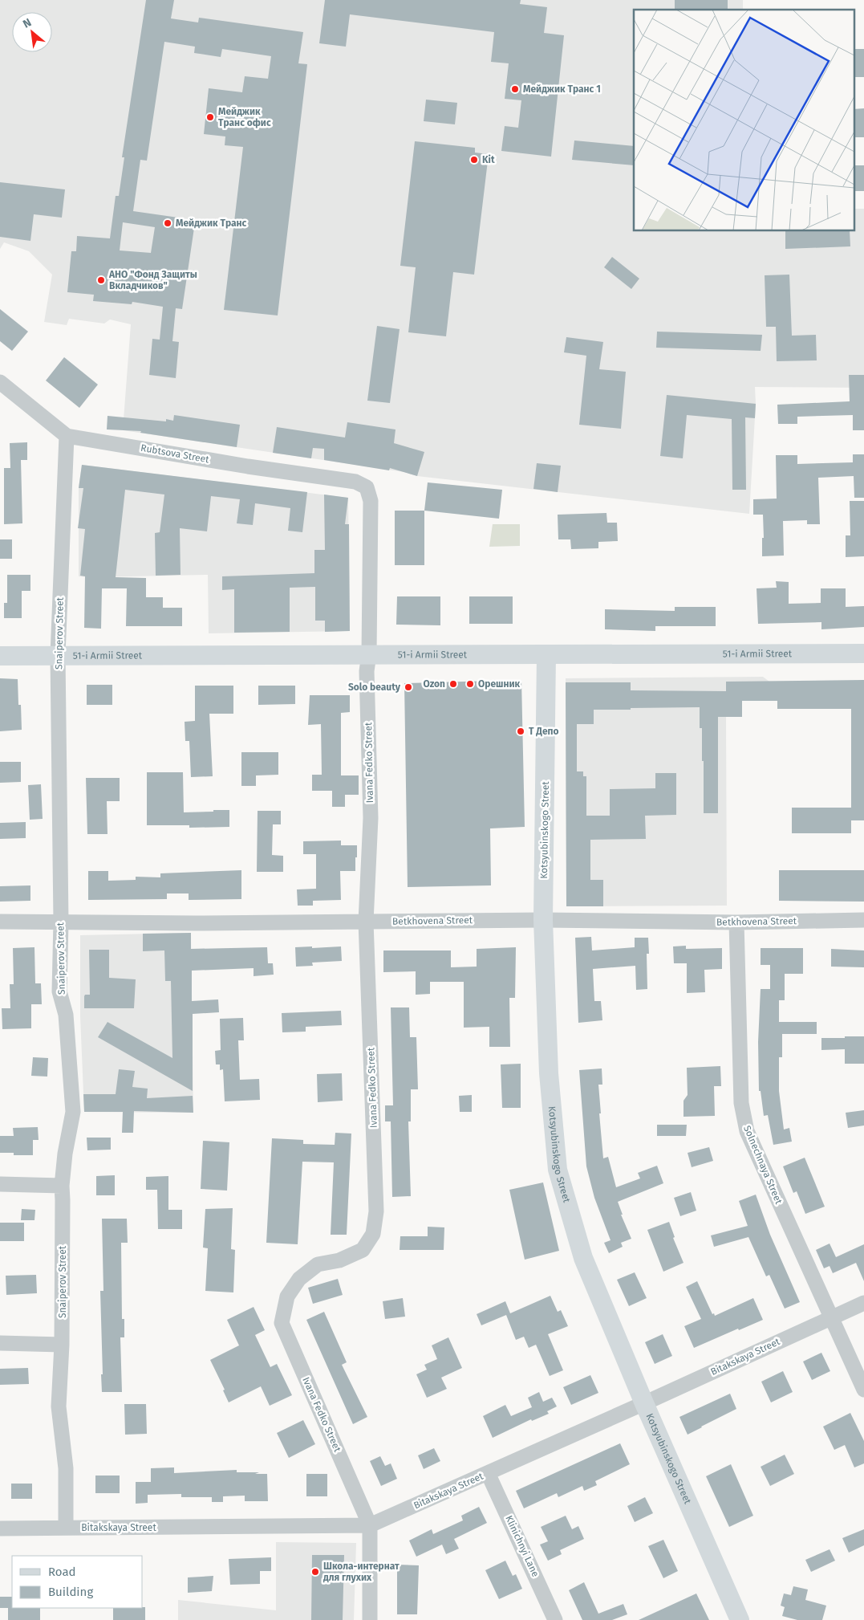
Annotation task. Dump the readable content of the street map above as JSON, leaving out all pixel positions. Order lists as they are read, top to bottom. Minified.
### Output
{"streets":{"main road":["51-i Armii Street","Kotsyubinskogo Street"],"street":["Rubtsova Street","Snaiperov Street","Ivana Fedko Street","Betkhovena Street","Solnechnaya Street","Bitakskaya Street","Klinichnyi Lane"]},"crossings":[["Rubtsova Street","Snaiperov Street"],["Rubtsova Street","Ivana Fedko Street"],["Snaiperov Street","51-i Armii Street"],["Snaiperov Street","Betkhovena Street"],["Snaiperov Street","Bitakskaya Street"],["51-i Armii Street","Ivana Fedko Street"],["51-i Armii Street","Kotsyubinskogo Street"],["Ivana Fedko Street","Betkhovena Street"],["Ivana Fedko Street","Bitakskaya Street"],["Kotsyubinskogo Street","Betkhovena Street"],["Kotsyubinskogo Street","Bitakskaya Street"],["Betkhovena Street","Solnechnaya Street"],["Solnechnaya Street","Bitakskaya Street"],["Bitakskaya Street","Klinichnyi Lane"]],"places":["Мейджик Транс 1","Мейджик Транс офис","Kit","Мейджик Транс","АНО \"Фонд Защиты Вкладчиков\"","Ozon","Орешник","Solo beauty","Т Депо","Школа-интернат для глухих"],"legend":["Road","Building"],"north":"top left"}
